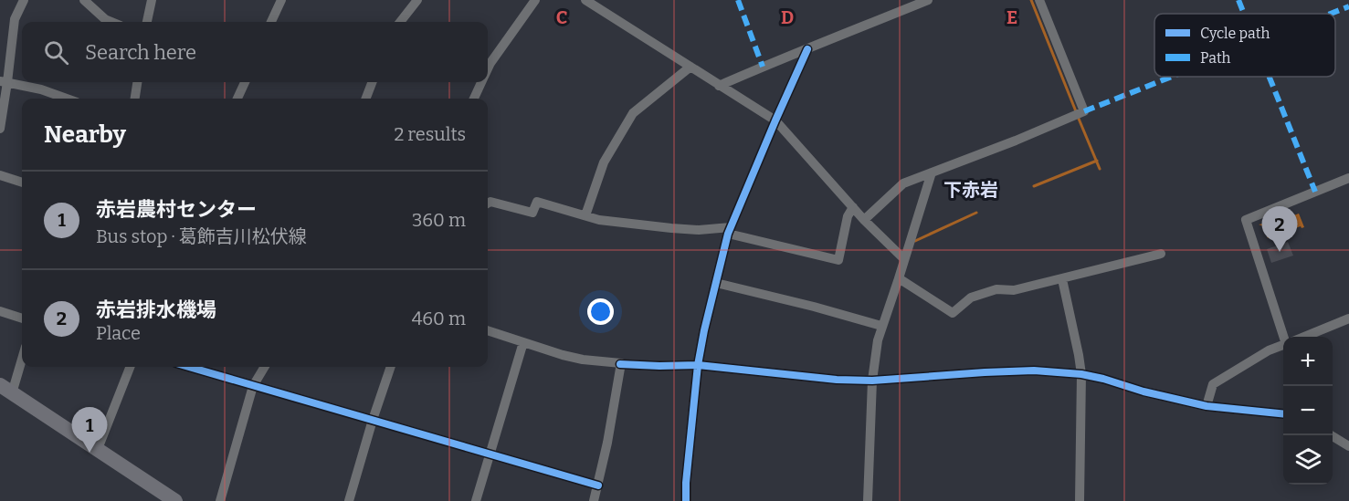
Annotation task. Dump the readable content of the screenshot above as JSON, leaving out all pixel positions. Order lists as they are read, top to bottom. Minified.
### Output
{"districts":["下赤岩"],"legend":["Cycle path","Path"],"page":{"search":"Search here","heading":["Nearby","2 results"],"list":[{"mark":"1","name":"赤岩農村センター","note":"Bus stop · 葛飾吉川松伏線","value":"360 m"},{"mark":"2","name":"赤岩排水機場","note":"Place","value":"460 m"}],"pins":["2","1"],"map_buttons":["+","−"]},"grid":{"columns":["C","D","E"]}}
